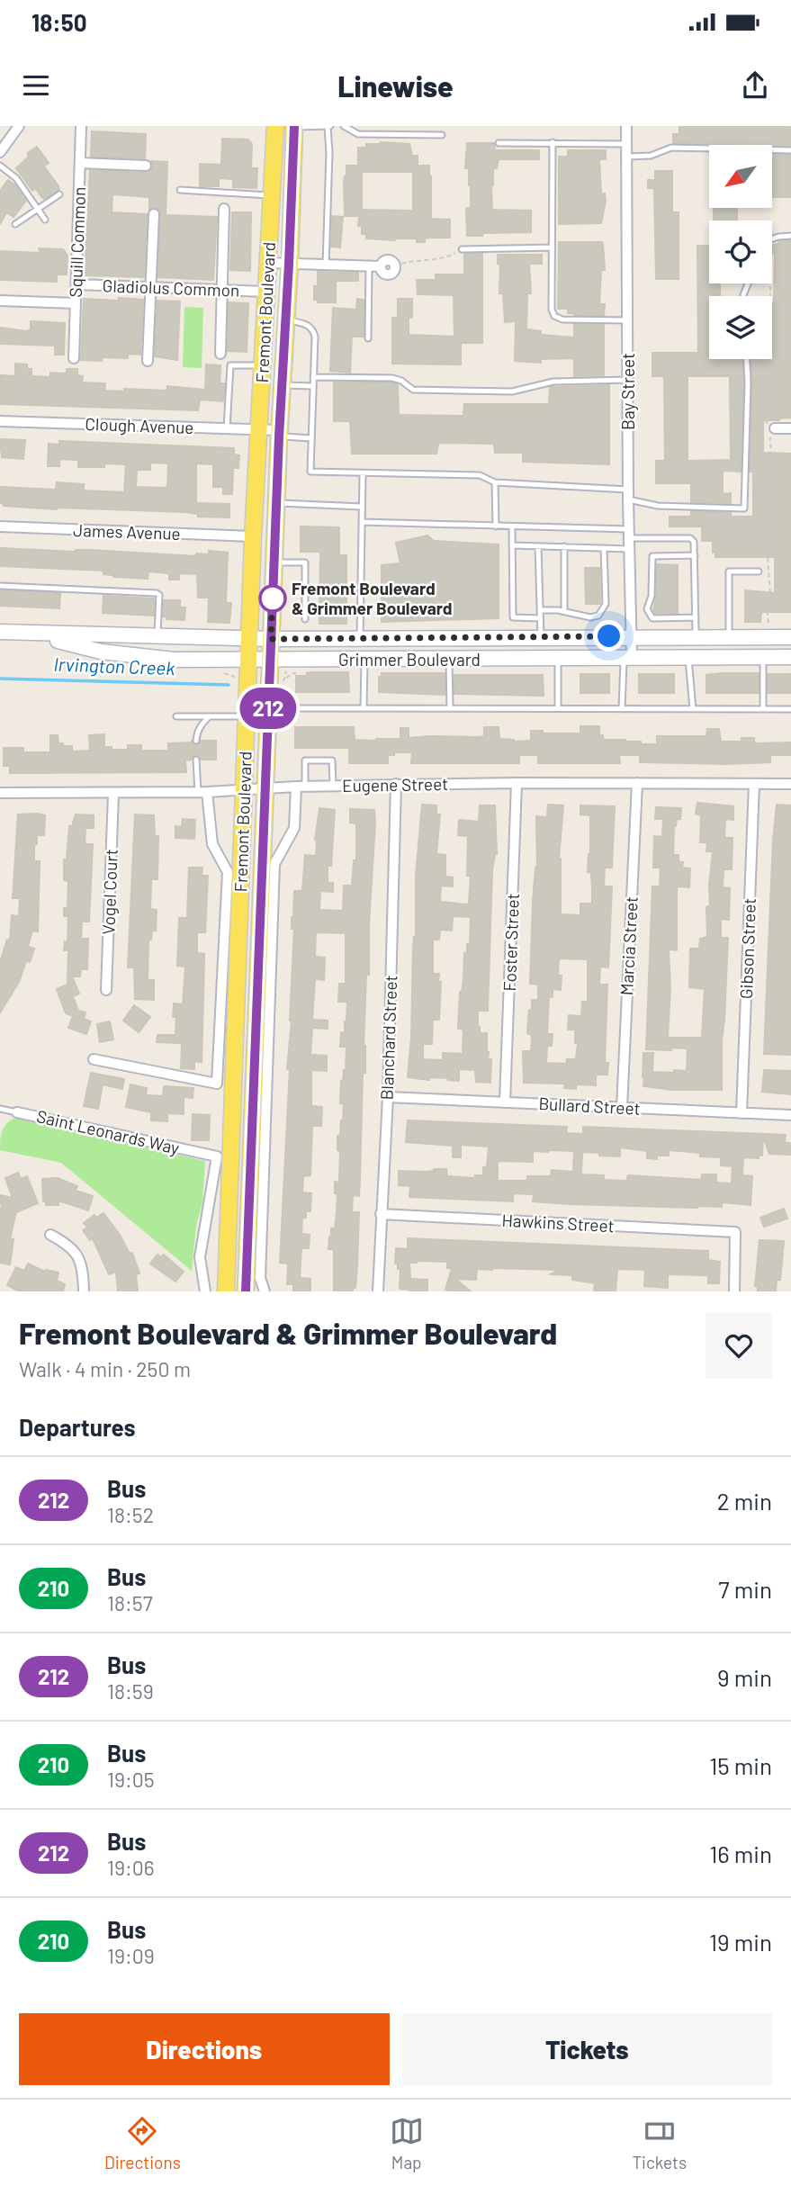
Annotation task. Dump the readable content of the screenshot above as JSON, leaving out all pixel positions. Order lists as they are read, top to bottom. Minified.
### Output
{"streets":{"main road":["Fremont Boulevard","Grimmer Boulevard"],"street":["Squill Common","Gladiolus Common","Bay Street","Clough Avenue","James Avenue","Eugene Street","Vogel Court","Foster Street","Marcia Street","Gibson Street","Blanchard Street","Bullard Street","Saint Leonards Way","Hawkins Street"]},"crossings":[["Squill Common","Gladiolus Common"],["Gladiolus Common","Fremont Boulevard"],["Fremont Boulevard","Clough Avenue"],["Fremont Boulevard","James Avenue"],["Fremont Boulevard","Grimmer Boulevard"],["Fremont Boulevard","Eugene Street"],["Bay Street","Grimmer Boulevard"],["Eugene Street","Vogel Court"],["Eugene Street","Foster Street"],["Eugene Street","Marcia Street"],["Eugene Street","Gibson Street"],["Eugene Street","Blanchard Street"],["Foster Street","Bullard Street"],["Marcia Street","Bullard Street"],["Gibson Street","Bullard Street"],["Blanchard Street","Bullard Street"],["Blanchard Street","Hawkins Street"]],"water":["Irvington Creek"],"places":["Fremont Boulevard & Grimmer Boulevard"],"lines":["bus line 212"],"north":"bottom left","page":{"status":"18:50","header":"Linewise","on_map":"212","heading":[["Fremont Boulevard & Grimmer Boulevard","Walk · 4 min · 250 m"],"Departures"],"list":[{"mark":"212","name":"Bus","note":"18:52","value":"2 min"},{"mark":"210","name":"Bus","note":"18:57","value":"7 min"},{"mark":"212","name":"Bus","note":"18:59","value":"9 min"},{"mark":"210","name":"Bus","note":"19:05","value":"15 min"},{"mark":"212","name":"Bus","note":"19:06","value":"16 min"},{"mark":"210","name":"Bus","note":"19:09","value":"19 min"}],"buttons":["Directions","Tickets"],"tabs":["Directions","Map","Tickets"]}}
